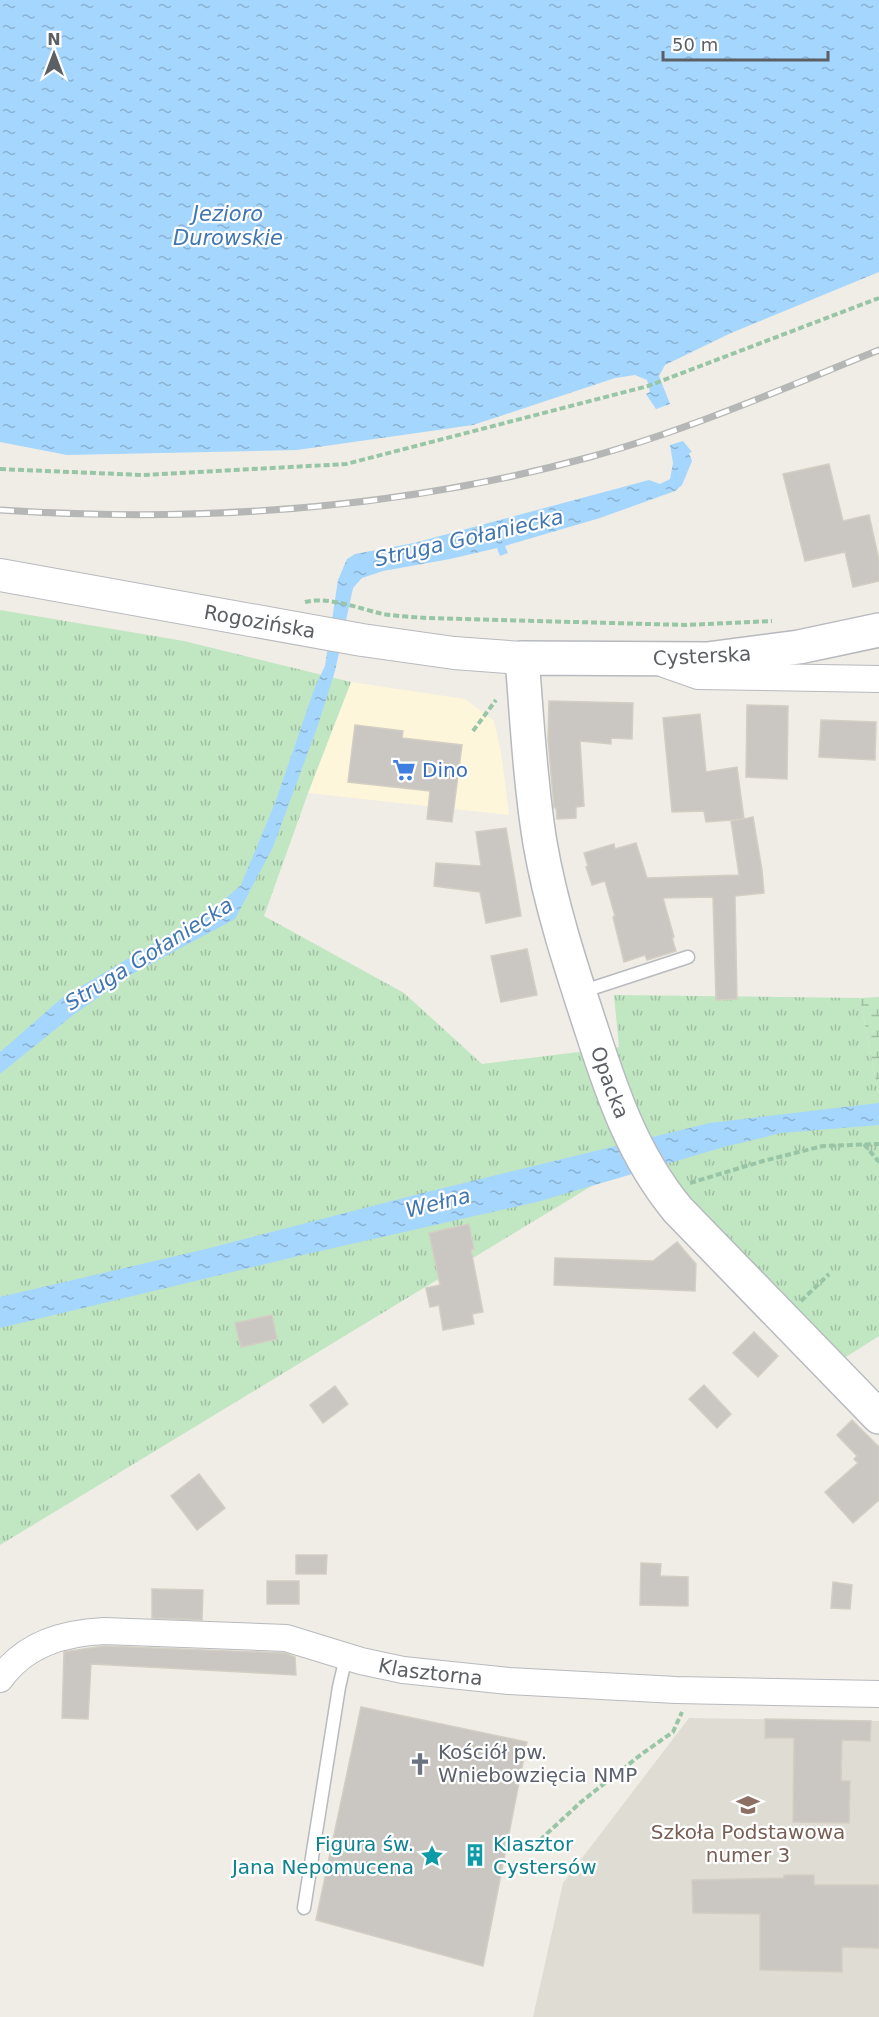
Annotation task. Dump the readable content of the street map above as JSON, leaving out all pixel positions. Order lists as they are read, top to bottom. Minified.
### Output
{"streets":{"main road":["Cysterska","Opacka"],"street":["Rogozińska","Klasztorna"]},"crossings":[["Rogozińska","Cysterska"],["Rogozińska","Opacka"],["Cysterska","Opacka"]],"water":["Jezioro Durowskie","Struga Gołaniecka","Wełna"],"places":{"supermarket":["Dino"],"church":["Kościół pw. Wniebowzięcia NMP"],"school or university":["Szkoła Podstawowa numer 3"],"building":["Klasztor Cystersów"],"place":["Figura św. Jana Nepomucena"]},"scale_bar":"50 m","north":"top"}
